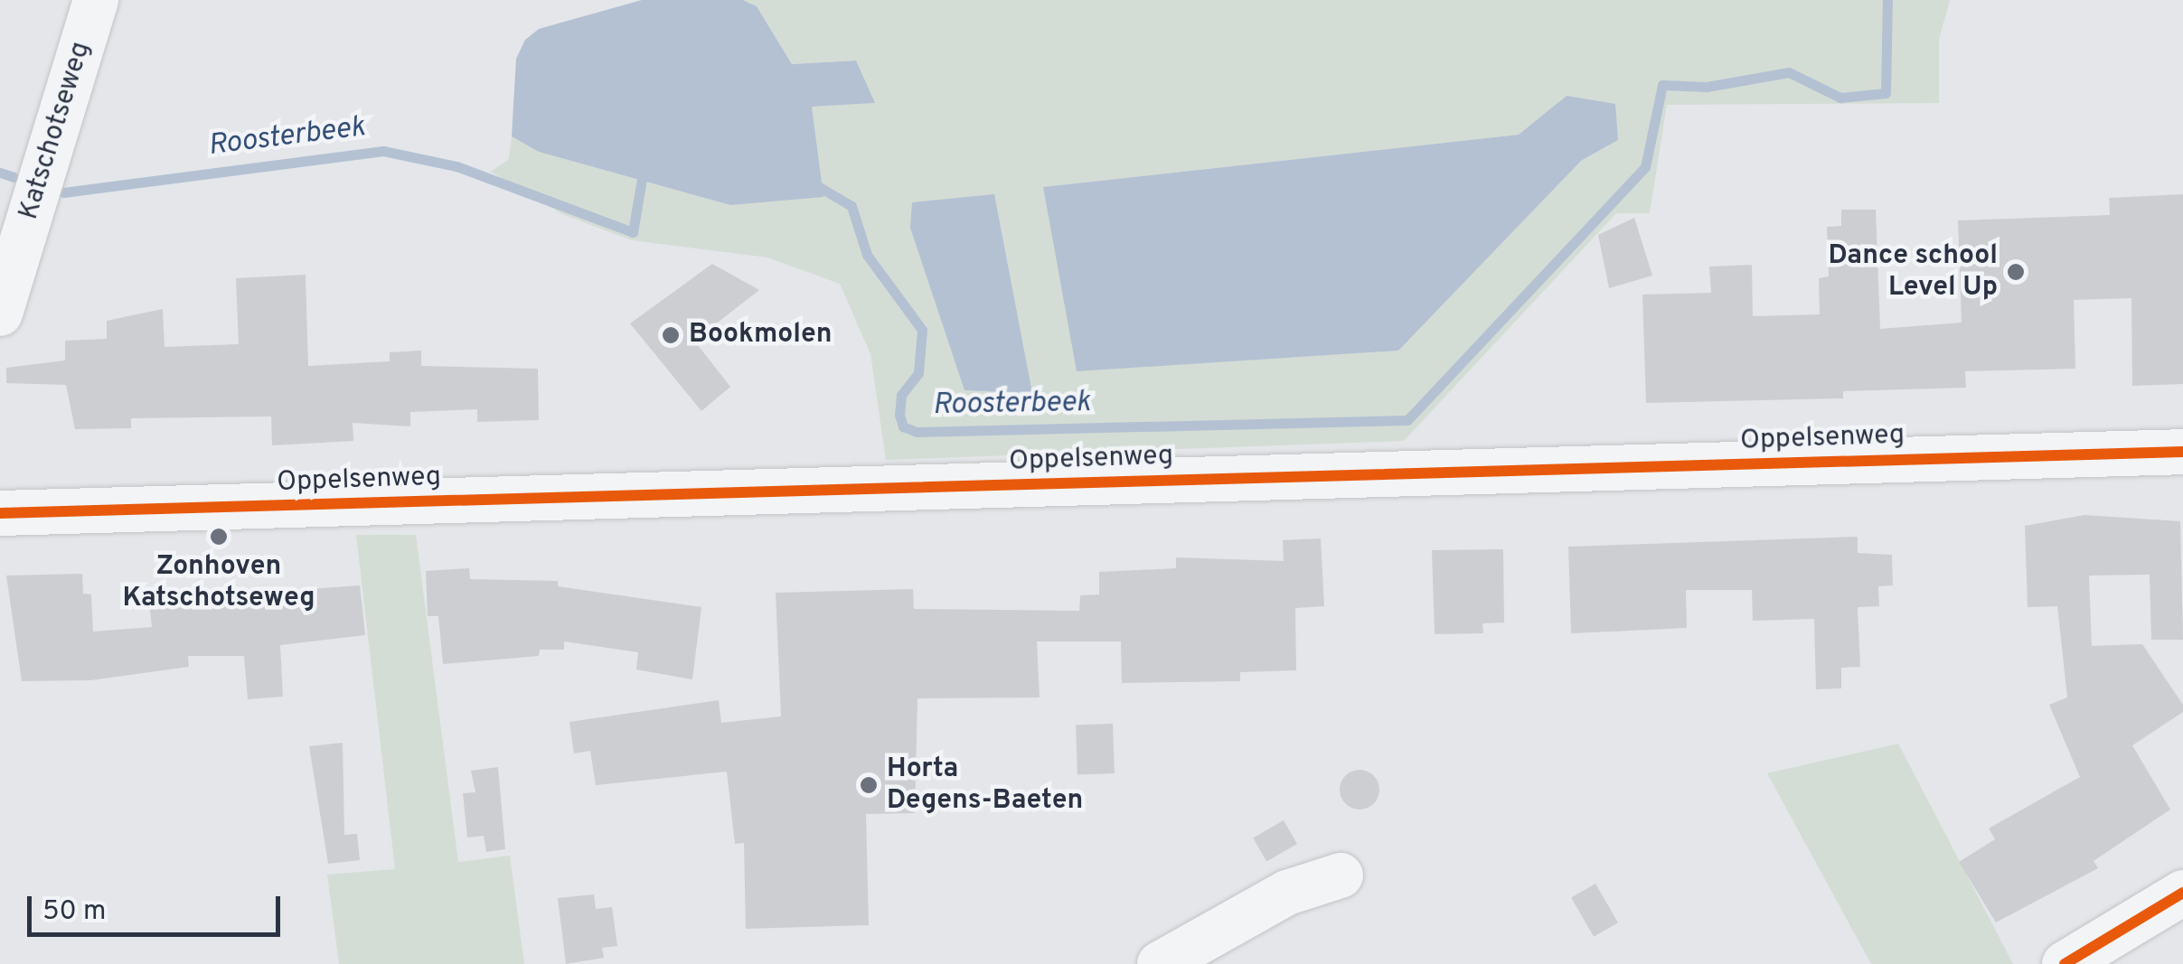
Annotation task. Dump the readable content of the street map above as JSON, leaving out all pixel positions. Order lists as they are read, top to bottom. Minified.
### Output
{"streets":{"street":["Katschotseweg","Oppelsenweg"]},"water":["Roosterbeek"],"places":["Dance school Level Up","Bookmolen","Zonhoven Katschotseweg","Horta Degens-Baeten"],"scale_bar":"50 m"}
